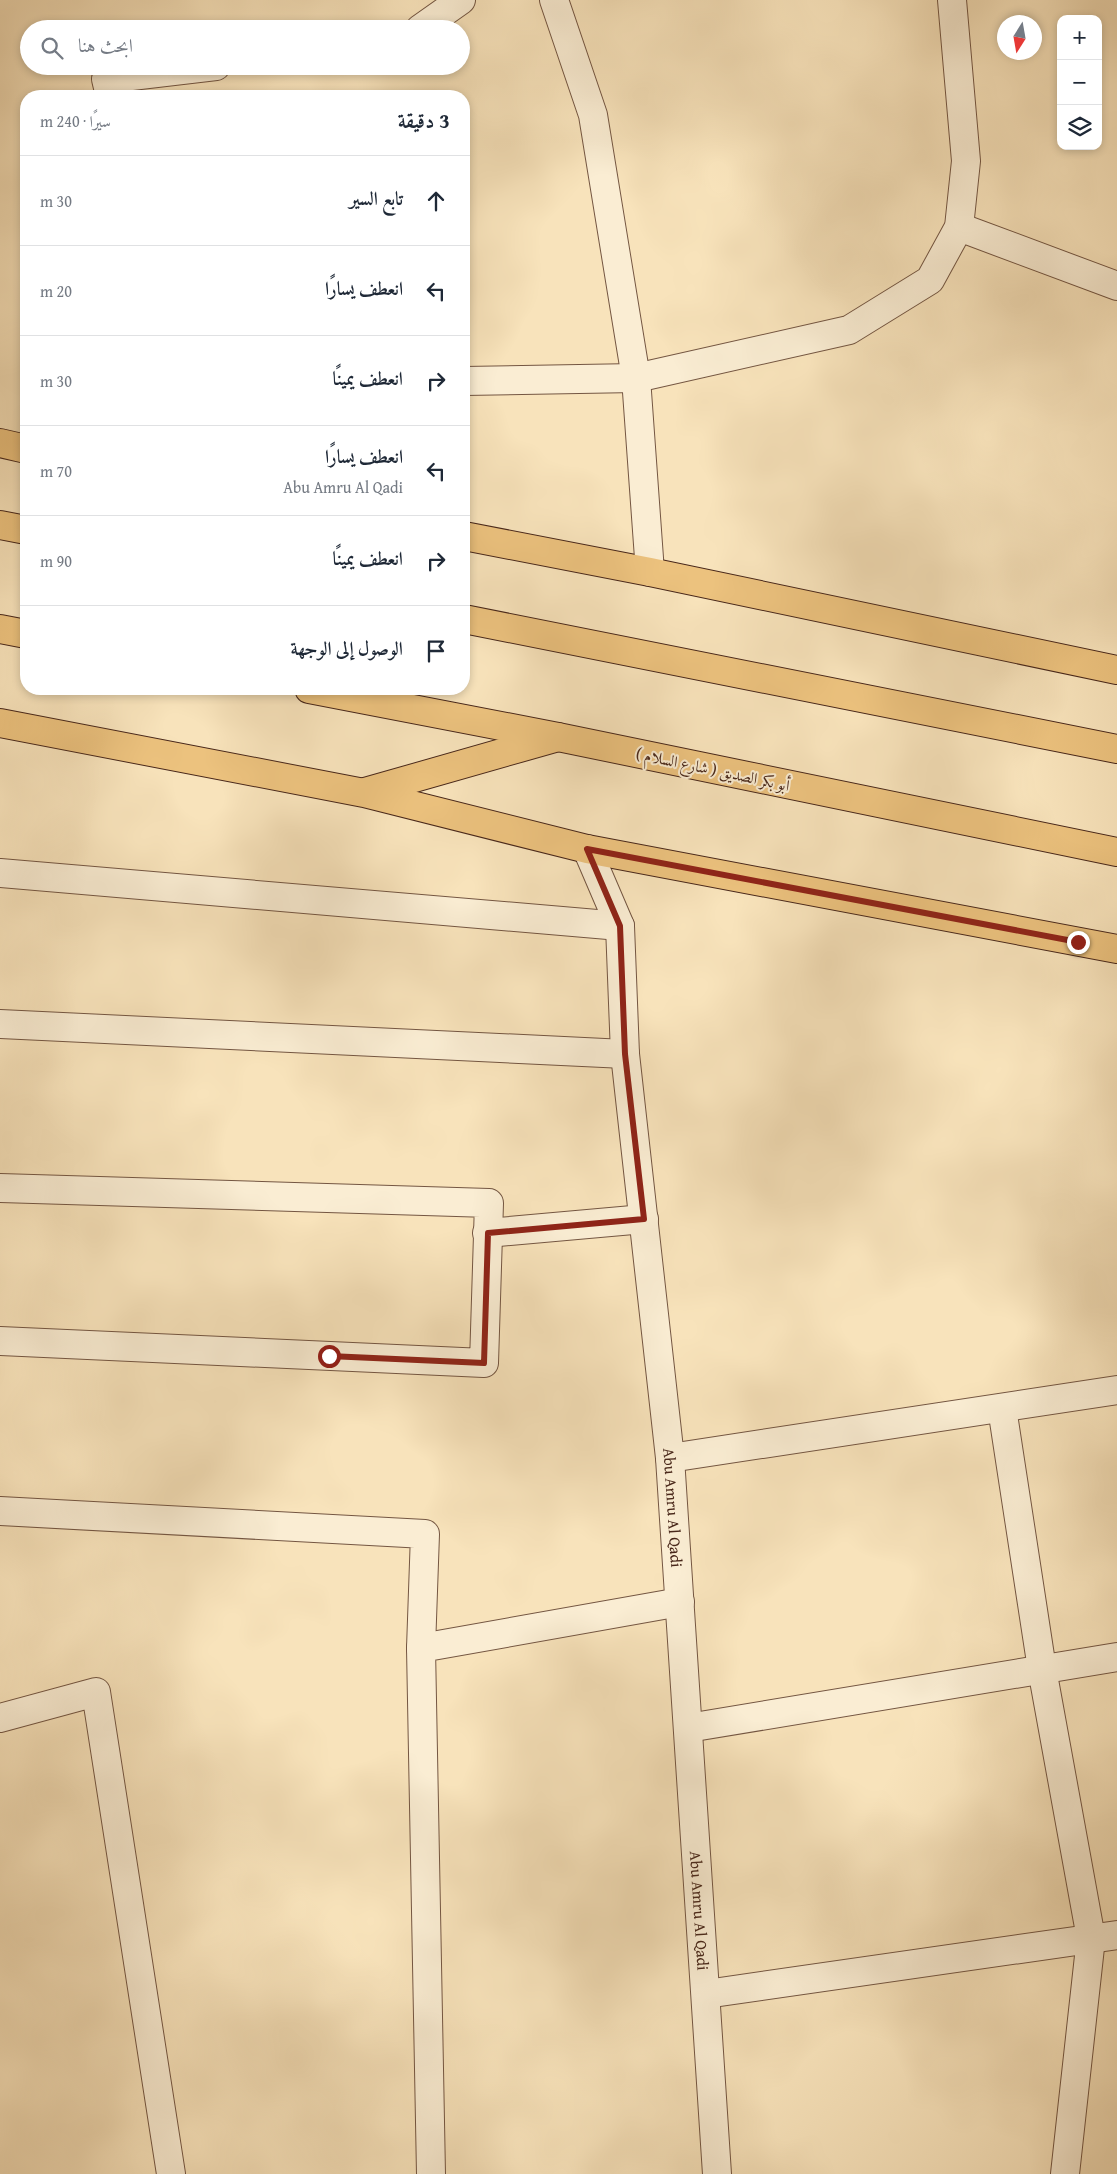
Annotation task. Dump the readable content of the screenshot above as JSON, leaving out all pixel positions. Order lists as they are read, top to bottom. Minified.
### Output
{"streets":{"main road":["( شارع السلام ) أبو بكر الصديق"],"street":["Abu Amru Al Qadi"]},"north":"bottom","page":{"map_buttons":["+","−"],"search":"ابحث هنا","heading":["3 دقيقة","سيرًا · 240 m"],"list":[["تابع السير","30 m"],["انعطف يسارًا","20 m"],["انعطف يمينًا","30 m"],["انعطف يسارًا","Abu Amru Al Qadi","70 m"],["انعطف يمينًا","90 m"],"الوصول إلى الوجهة"]}}
